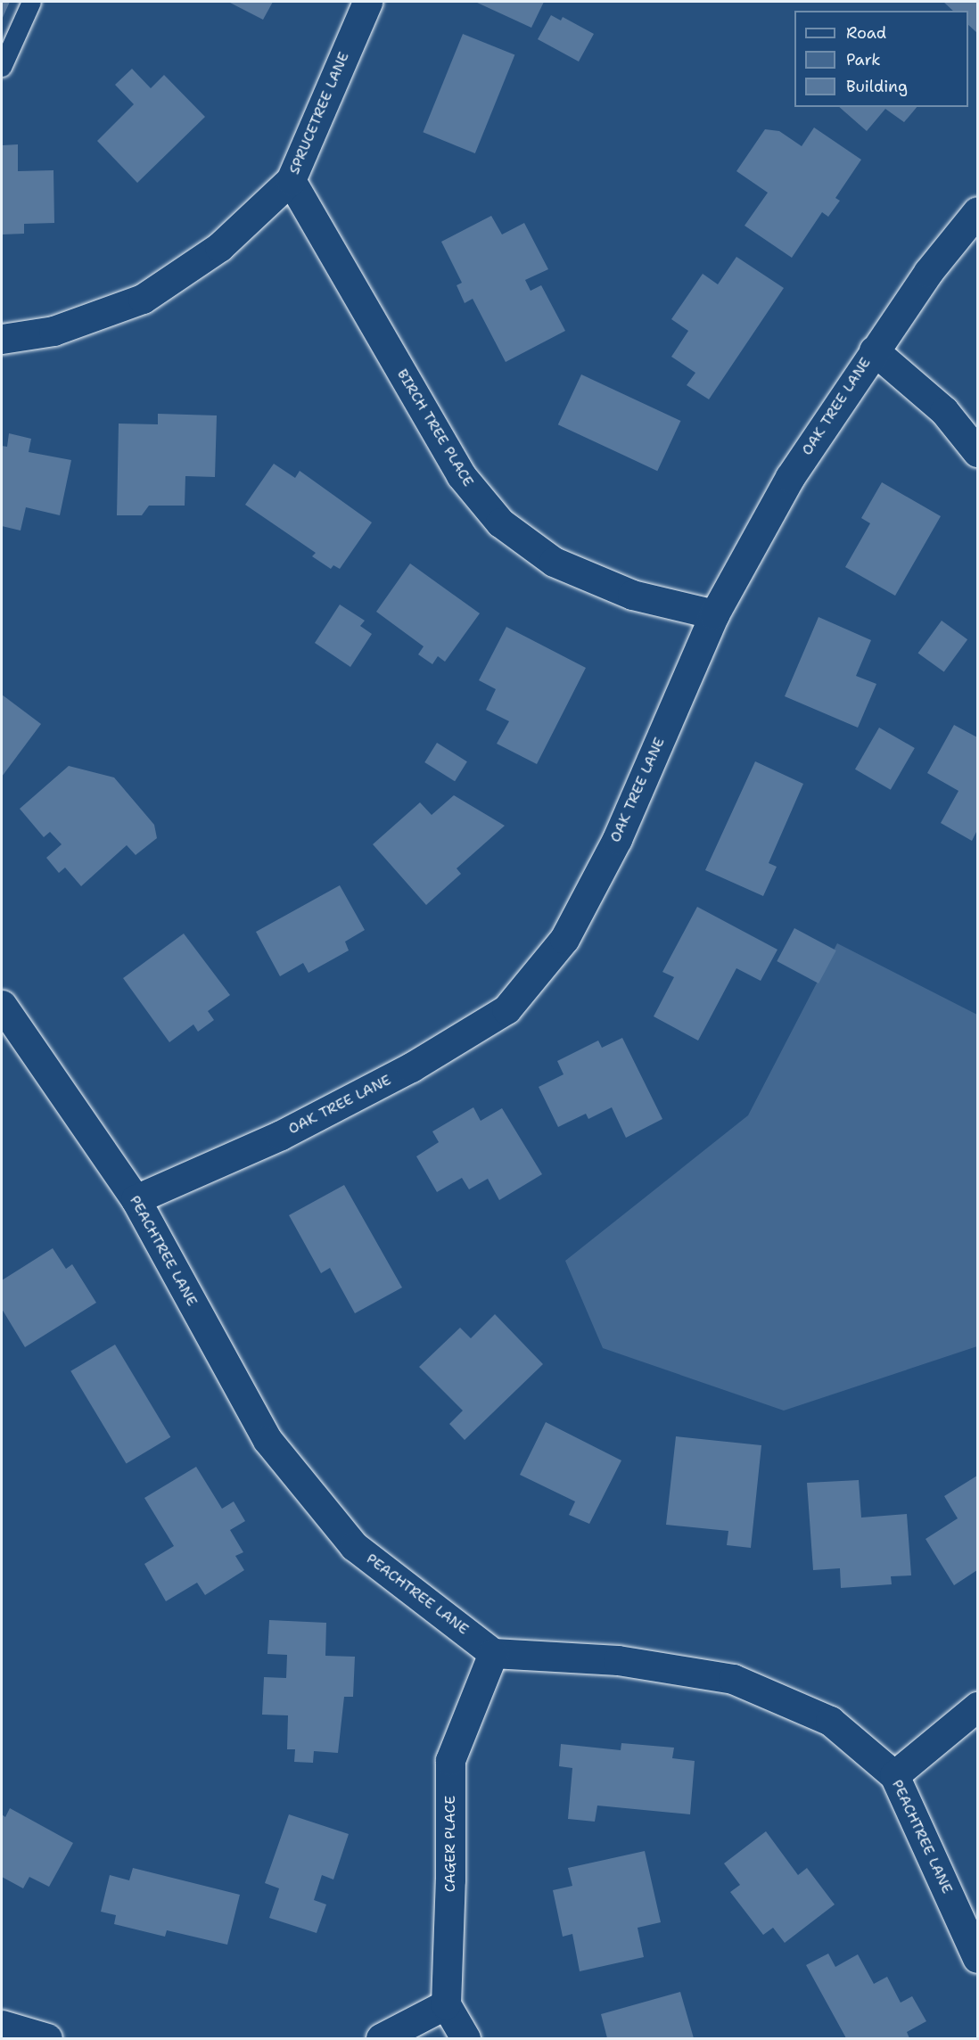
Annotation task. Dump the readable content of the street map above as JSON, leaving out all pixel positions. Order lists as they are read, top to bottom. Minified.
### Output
{"streets":{"street":["SPRUCETREE LANE","OAK TREE LANE","BIRCH TREE PLACE","PEACHTREE LANE","CAGER PLACE"]},"crossings":[["SPRUCETREE LANE","BIRCH TREE PLACE"],["OAK TREE LANE","BIRCH TREE PLACE"],["OAK TREE LANE","PEACHTREE LANE"],["PEACHTREE LANE","CAGER PLACE"]],"legend":["Road","Park","Building"]}
